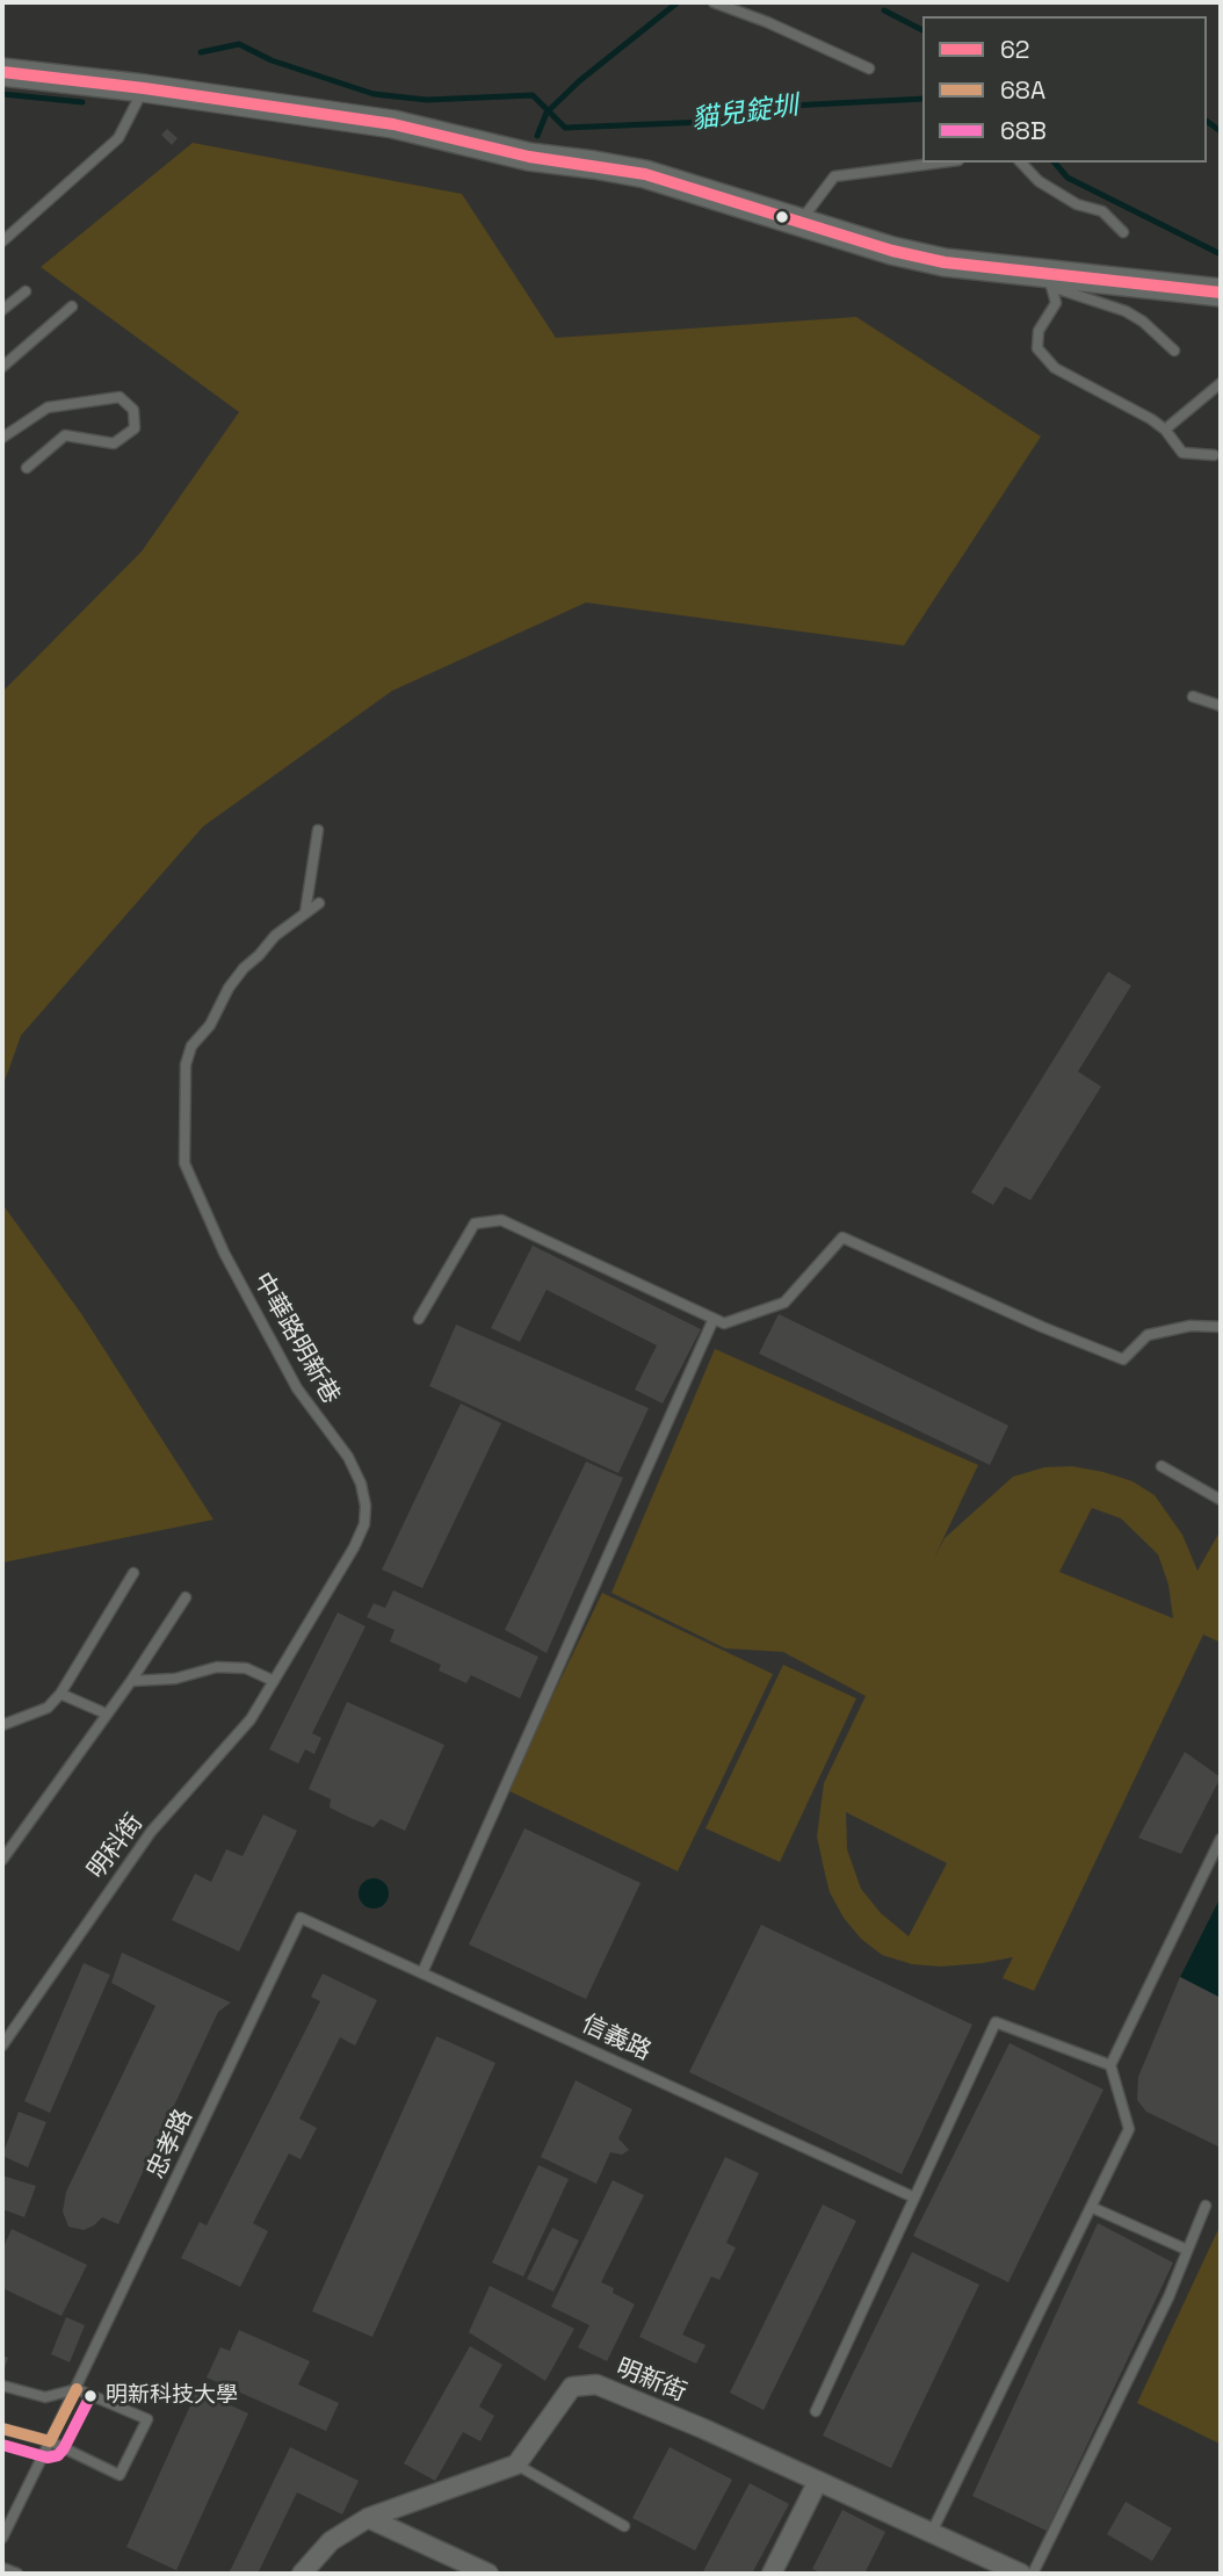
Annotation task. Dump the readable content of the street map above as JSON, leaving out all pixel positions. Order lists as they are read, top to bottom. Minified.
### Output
{"streets":{"street":["明新街"],"lane":["中華路明新巷","明科街","信義路","忠孝路"]},"crossings":[["中華路明新巷","明科街"],["信義路","忠孝路"]],"water":["貓兒錠圳"],"places":["明新科技大學"],"lines":["transit line 62","transit line 68A","transit line 68B"],"legend":["62","68A","68B"]}
